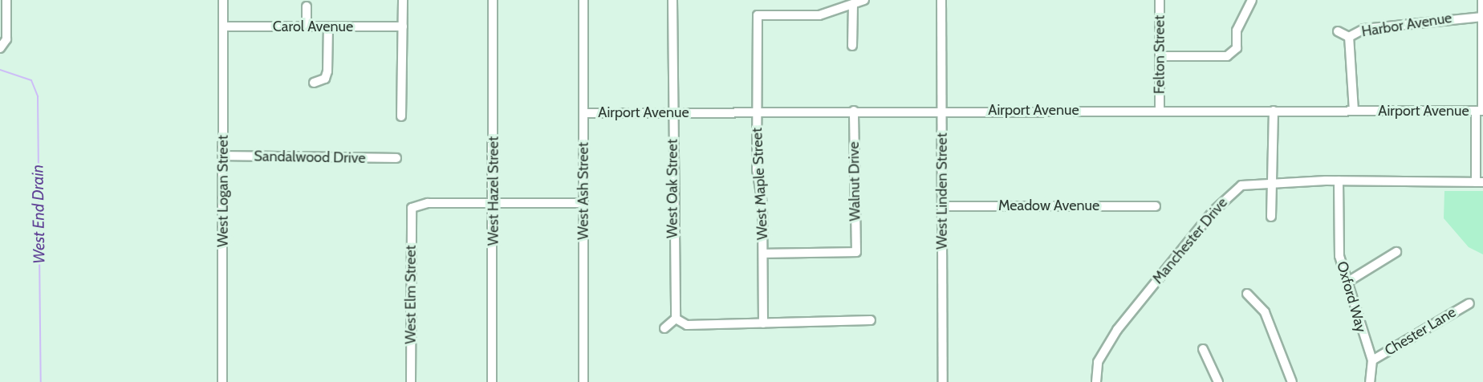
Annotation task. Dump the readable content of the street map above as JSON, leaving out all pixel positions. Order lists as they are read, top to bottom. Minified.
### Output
{"streets":{"street":["Harbor Avenue","Carol Avenue","Felton Street","Airport Avenue","Sandalwood Drive","Walnut Drive","West Maple Street","West Oak Street","West Logan Street","West Hazel Street","West Ash Street","West Linden Street","Meadow Avenue","Manchester Drive","West Elm Street","Oxford Way","Chester Lane"]},"crossings":[["Harbor Avenue","Airport Avenue"],["Carol Avenue","West Logan Street"],["Felton Street","Airport Avenue"],["Airport Avenue","Walnut Drive"],["Airport Avenue","West Maple Street"],["Airport Avenue","West Oak Street"],["Airport Avenue","West Ash Street"],["Airport Avenue","West Linden Street"],["Sandalwood Drive","West Logan Street"],["Walnut Drive","West Maple Street"],["West Hazel Street","West Elm Street"],["West Linden Street","Meadow Avenue"],["Manchester Drive","Oxford Way"],["Oxford Way","Chester Lane"]],"water":["West End Drain"]}
